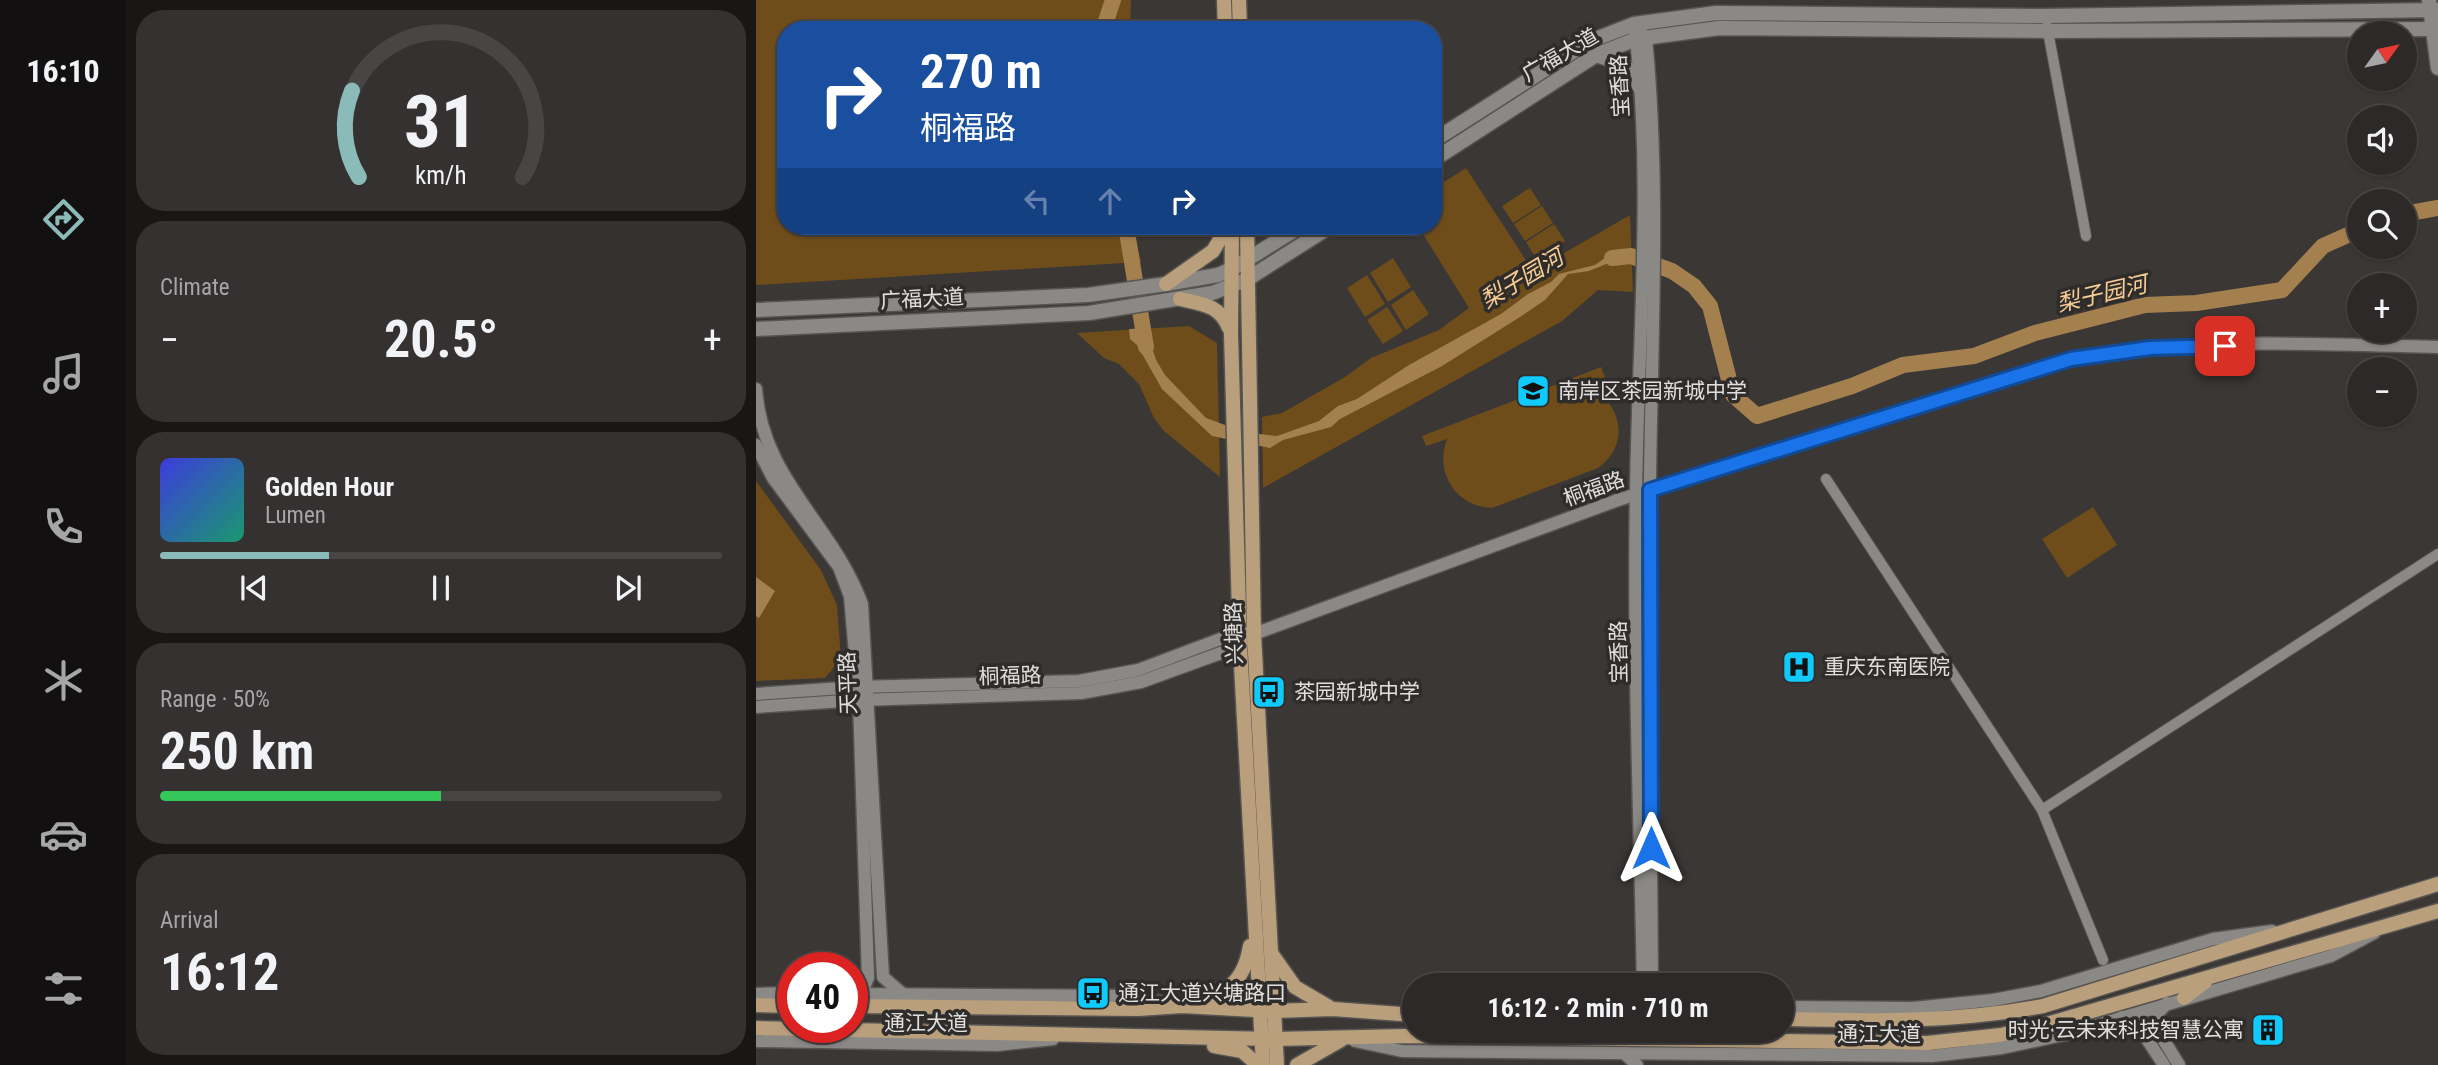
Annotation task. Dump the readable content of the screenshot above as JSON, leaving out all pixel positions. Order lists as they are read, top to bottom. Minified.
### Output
{"streets":{"main road":["广福大道","兴塘路","通江大道"],"street":["宝香路","桐福路","天平路"]},"crossings":[["广福大道","宝香路"],["宝香路","桐福路"],["桐福路","兴塘路"],["桐福路","天平路"],["兴塘路","通江大道"],["天平路","通江大道"]],"water":["梨子园河"],"places":{"school or university":["南岸区茶园新城中学"],"hospital":["重庆东南医院"],"bus stop":["茶园新城中学","通江大道兴塘路口"],"building":["时光·云未来科技智慧公寓"]},"north":"top right","page":{"tabs":"16:10","map_buttons":["+","−"],"turn":["270 m","桐福路"],"tile":["Climate",["Range · 50%","250 km"],["Arrival","16:12"]],"heat":["−","20.5°","+"],"song":["Golden Hour","Lumen"],"limit":"40","trip":"16:12 · 2 min · 710 m","gauge":["31","km/h"]}}
